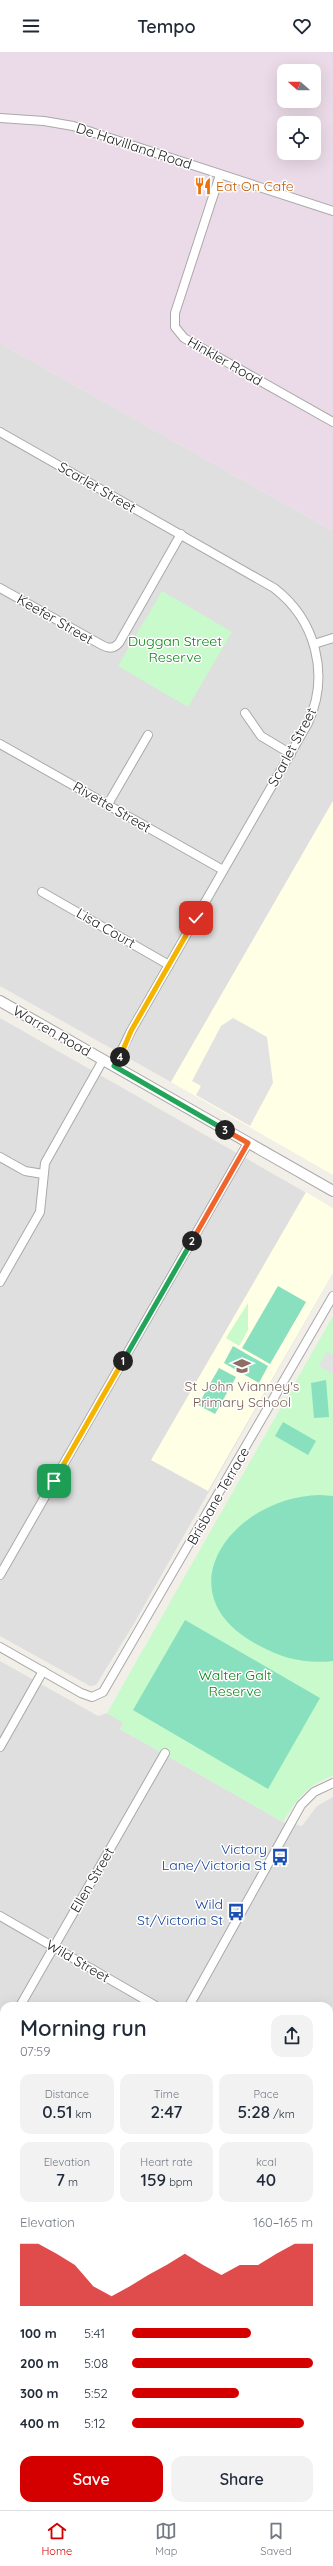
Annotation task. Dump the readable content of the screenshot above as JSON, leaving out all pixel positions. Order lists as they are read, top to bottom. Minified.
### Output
{"streets":{"street":["De Havilland Road","Hinkler Road","Scarlet Street","Keefer Street","Rivette Street","Lisa Court","Warren Road","Brisbane Terrace","Ellen Street","Wild Street"]},"crossings":[["De Havilland Road","Hinkler Road"],["Scarlet Street","Keefer Street"],["Scarlet Street","Rivette Street"],["Scarlet Street","Lisa Court"],["Scarlet Street","Warren Road"],["Ellen Street","Wild Street"]],"parks":["Duggan Street Reserve","Walter Galt Reserve"],"places":{"restaurant":["Eat On Cafe"],"school or university":["St John Vianney's Primary School"],"bus stop":["Victory Lane/Victoria St","Wild St/Victoria St"]},"north":"left","page":{"header":"Tempo","pins":["4","3","2","1"],"heading":["Morning run","07:59"],"stats":[["Distance","0.51 km"],["Time","2:47"],["Pace","5:28 /km"],["Elevation","7 m"],["Heart rate","159 bpm"],["kcal","40"]],"chart":["Elevation","160–165 m"],"list":[{"name":"100 m","note":"5:41"},{"name":"200 m","note":"5:08"},{"name":"300 m","note":"5:52"},{"name":"400 m","note":"5:12"}],"buttons":["Save","Share"],"tabs":["Home","Map","Saved"]}}
